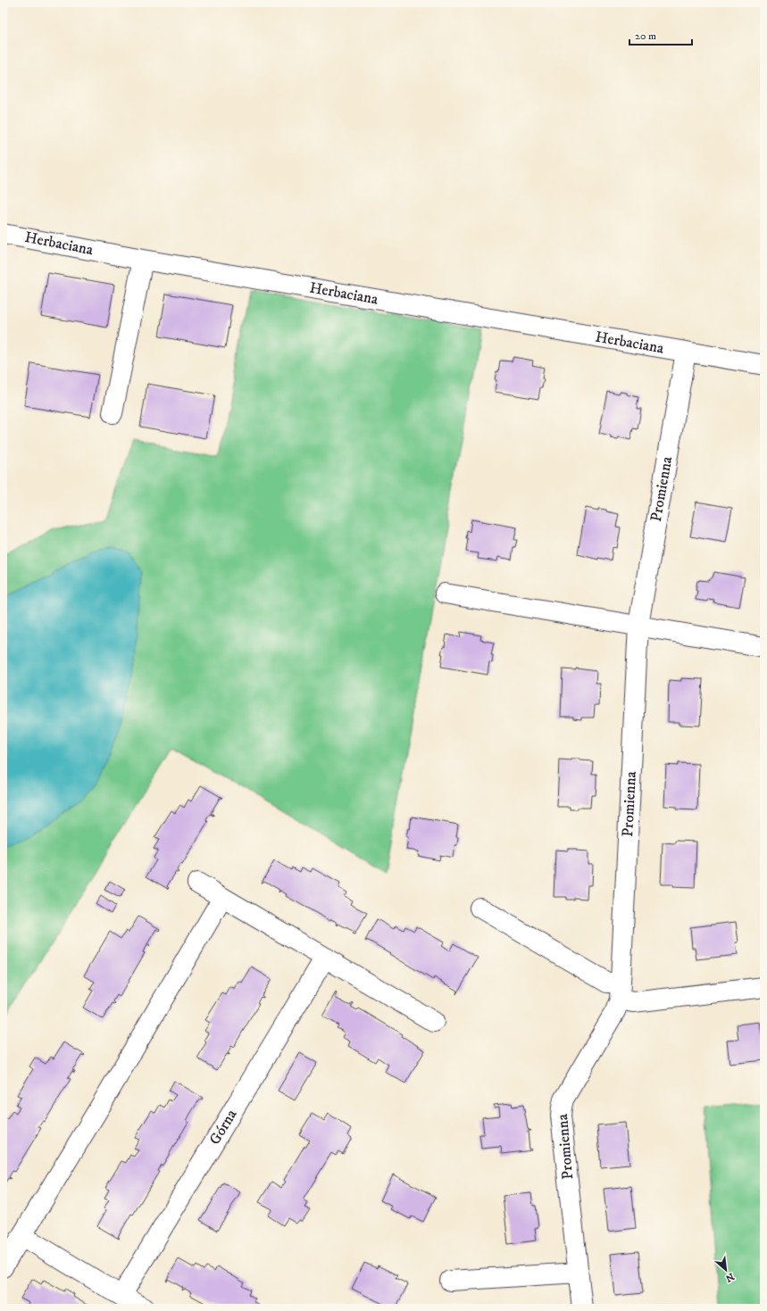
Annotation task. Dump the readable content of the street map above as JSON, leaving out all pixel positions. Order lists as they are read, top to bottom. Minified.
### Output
{"streets":{"street":["Herbaciana","Promienna","Górna"]},"crossings":[["Herbaciana","Promienna"]],"scale_bar":"20 m","north":"bottom right"}
